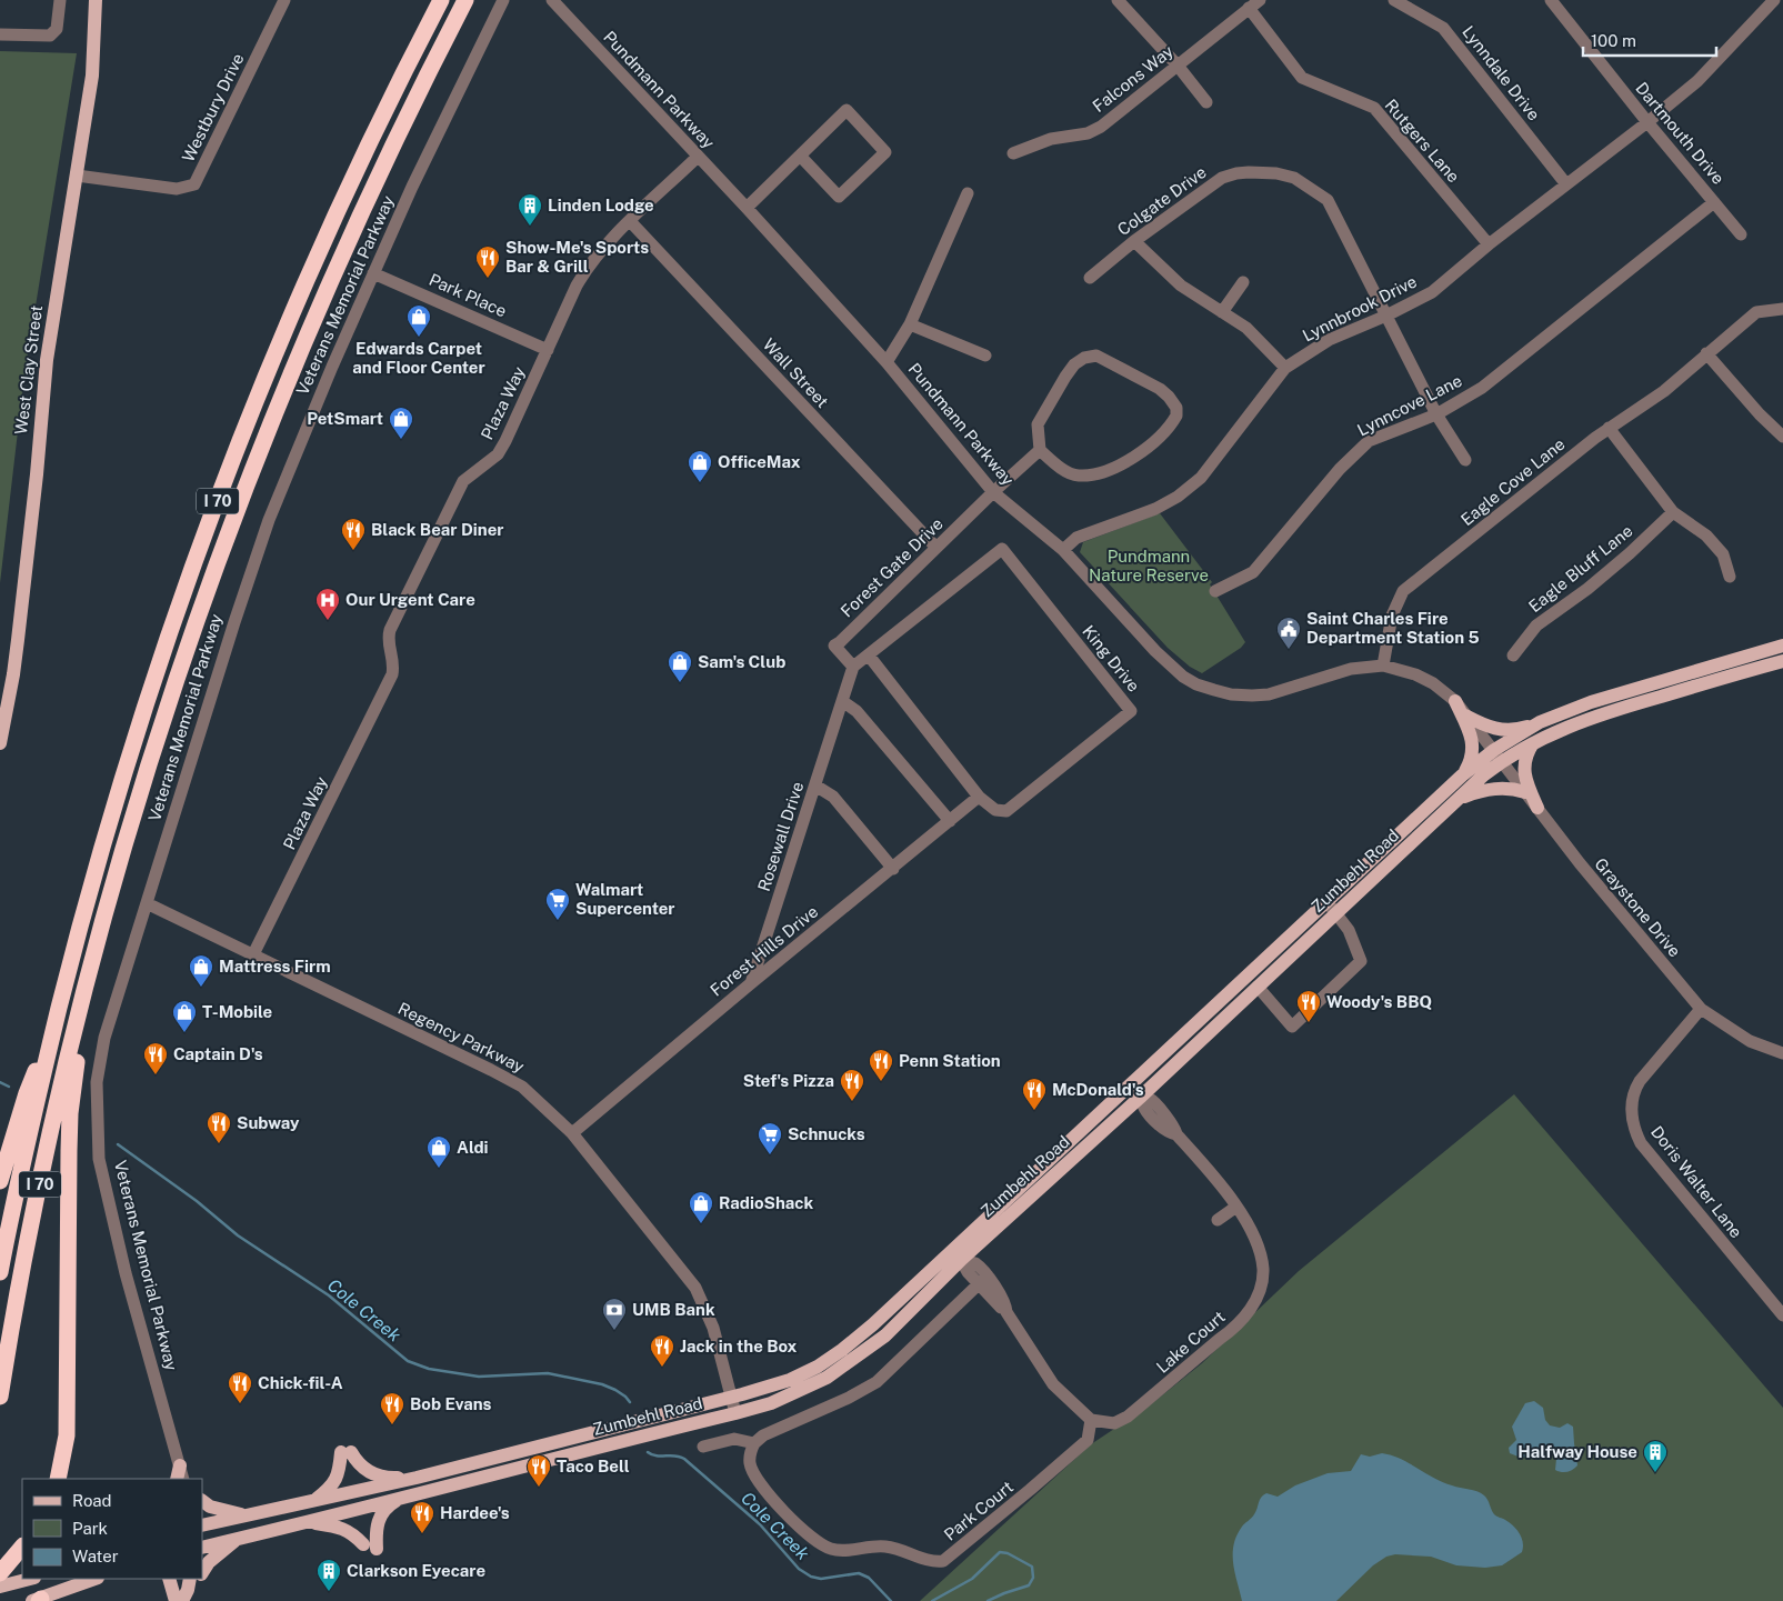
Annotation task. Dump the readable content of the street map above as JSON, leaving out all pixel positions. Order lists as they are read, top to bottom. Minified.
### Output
{"streets":{"highway":["I 70"],"main road":["West Clay Street","Zumbehl Road"],"street":["Lynndale Drive","Falcons Way","Pundmann Parkway","Westbury Drive","Dartmouth Drive","Rutgers Lane","Colgate Drive","Veterans Memorial Parkway","Park Place","Lynnbrook Drive","Wall Street","Plaza Way","Lynncove Lane","Eagle Cove Lane","Forest Gate Drive","Eagle Bluff Lane","King Drive","Rosewall Drive","Graystone Drive","Forest Hills Drive","Regency Parkway","Doris Walter Lane","Lake Court","Park Court"]},"crossings":[["Lynndale Drive","Lynnbrook Drive"],["Falcons Way","Rutgers Lane"],["Pundmann Parkway","Lynnbrook Drive"],["Pundmann Parkway","Plaza Way"],["Pundmann Parkway","Eagle Cove Lane"],["Pundmann Parkway","Forest Gate Drive"],["Pundmann Parkway","Zumbehl Road"],["Pundmann Parkway","Graystone Drive"],["Westbury Drive","West Clay Street"],["Dartmouth Drive","Lynnbrook Drive"],["Dartmouth Drive","Lynncove Lane"],["Rutgers Lane","Lynnbrook Drive"],["Colgate Drive","Lynnbrook Drive"],["Colgate Drive","Lynncove Lane"],["Veterans Memorial Parkway","Park Place"],["Veterans Memorial Parkway","Regency Parkway"],["Park Place","Plaza Way"],["Wall Street","Plaza Way"],["Wall Street","Forest Gate Drive"],["Plaza Way","Regency Parkway"],["Forest Gate Drive","Rosewall Drive"],["King Drive","Forest Hills Drive"],["Rosewall Drive","Forest Hills Drive"],["Zumbehl Road","Graystone Drive"],["Zumbehl Road","Regency Parkway"],["Zumbehl Road","Lake Court"],["Graystone Drive","Doris Walter Lane"],["Forest Hills Drive","Regency Parkway"],["Lake Court","Park Court"]],"water":["Cole Creek"],"parks":["Pundmann Nature Reserve"],"places":{"building":["Linden Lodge","Halfway House","Clarkson Eyecare"],"restaurant":["Show-Me's Sports Bar & Grill","Black Bear Diner","Woody's BBQ","Captain D's","Penn Station","Stef's Pizza","McDonald's","Subway","Jack in the Box","Chick-fil-A","Bob Evans","Taco Bell","Hardee's"],"shop":["Edwards Carpet and Floor Center","PetSmart","OfficeMax","Sam's Club","Mattress Firm","T-Mobile","Aldi","RadioShack"],"hospital":["Our Urgent Care"],"public building":["Saint Charles Fire Department Station 5"],"supermarket":["Walmart Supercenter","Schnucks"],"bank":["UMB Bank"]},"legend":["Road","Park","Water"],"scale_bar":"100 m"}
